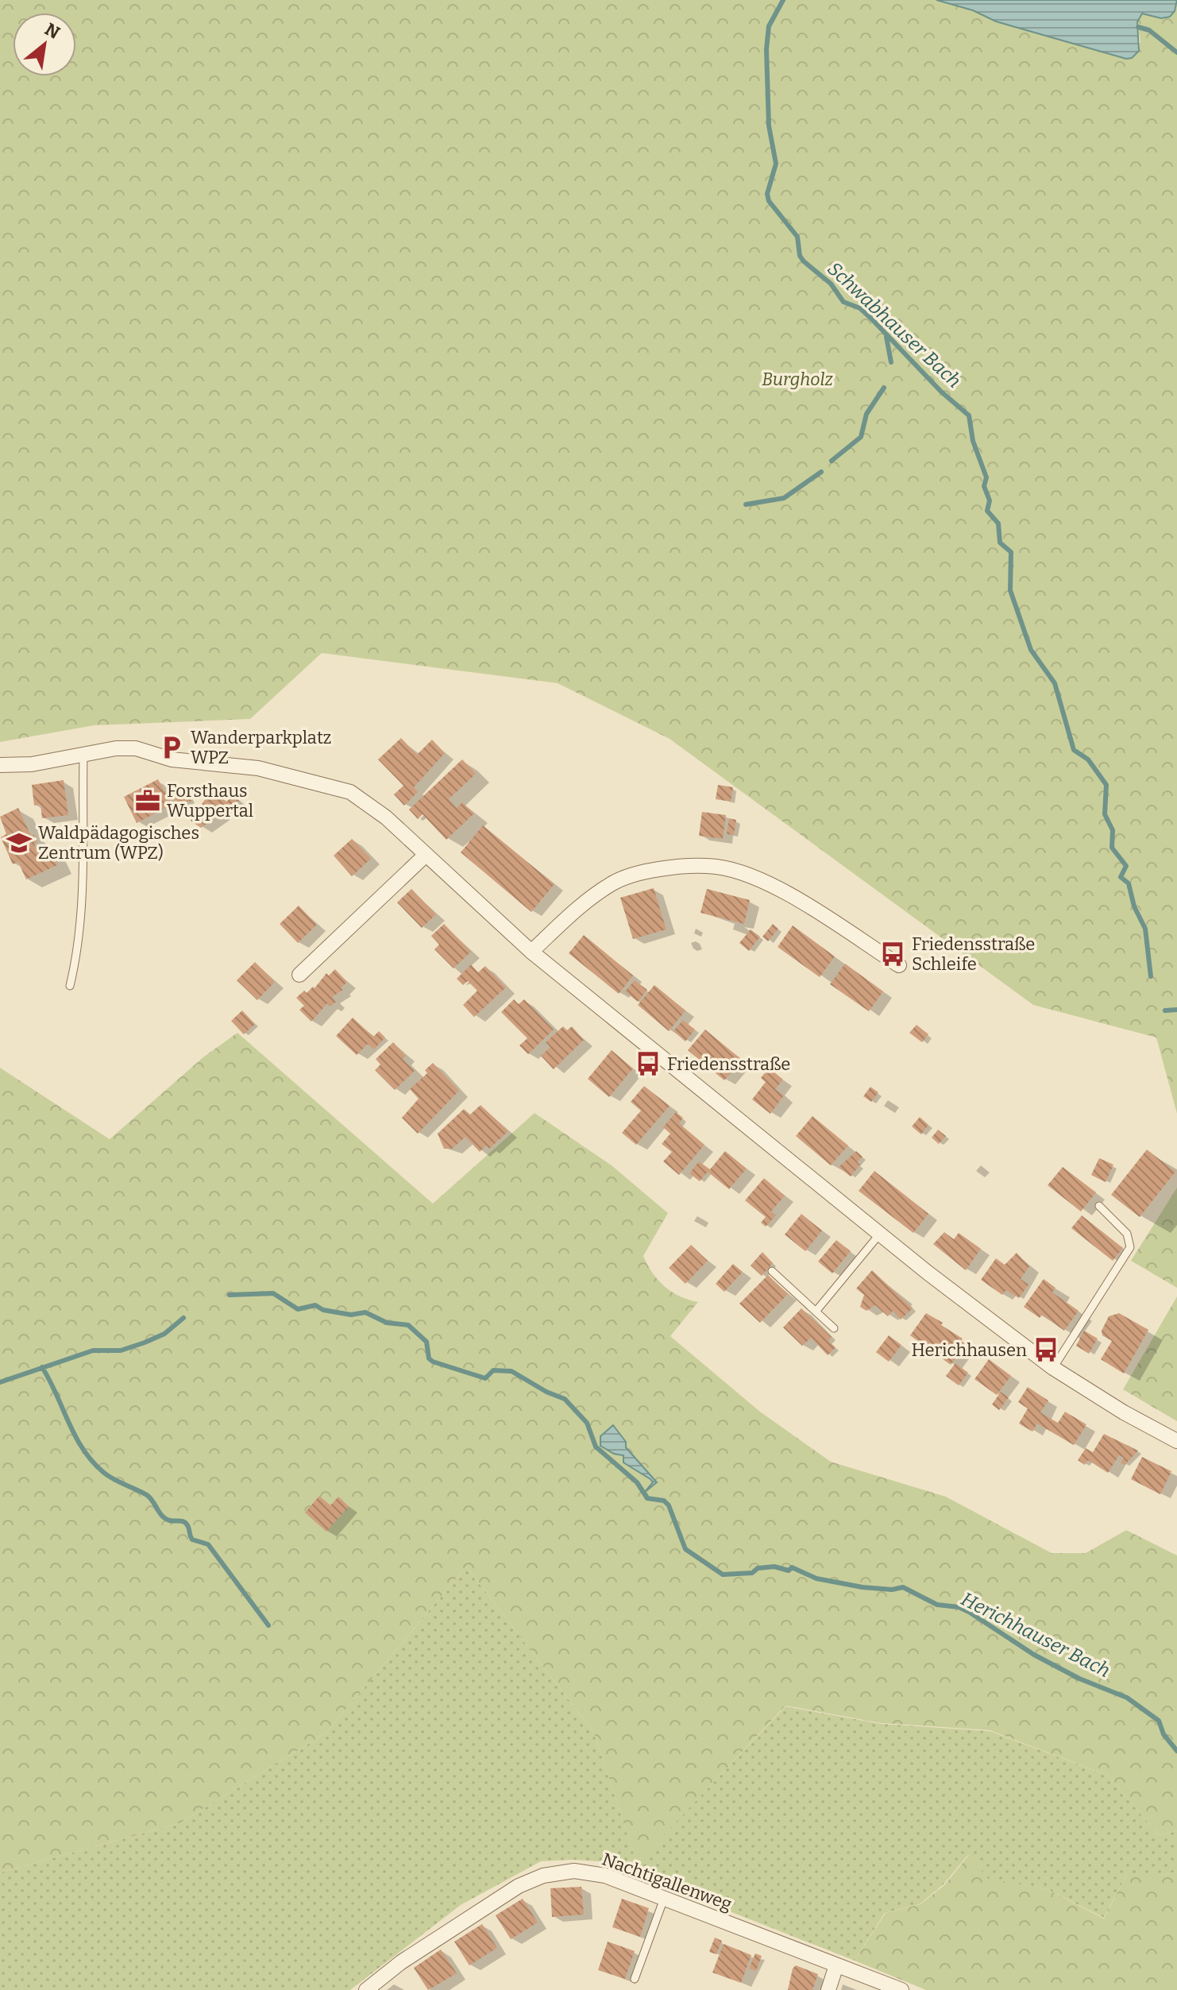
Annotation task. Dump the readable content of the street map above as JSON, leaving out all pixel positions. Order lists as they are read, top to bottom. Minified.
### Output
{"streets":{"street":["Nachtigallenweg"]},"water":["Schwabhauser Bach","Herichhauser Bach"],"parks":["Burgholz"],"places":{"parking":["Wanderparkplatz WPZ"],"office":["Forsthaus Wuppertal"],"school or university":["Waldpädagogisches Zentrum (WPZ)"],"bus stop":["Friedensstraße Schleife","Friedensstraße","Herichhausen"]},"north":"top right"}
